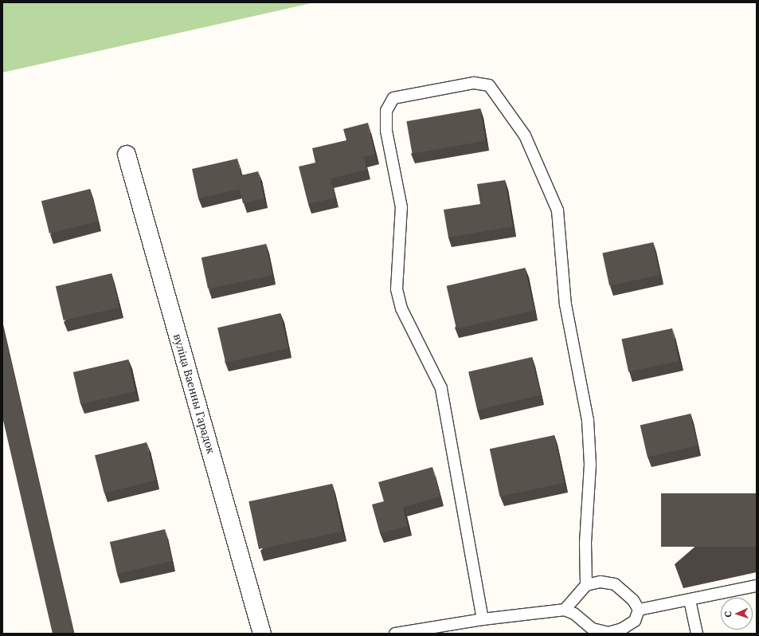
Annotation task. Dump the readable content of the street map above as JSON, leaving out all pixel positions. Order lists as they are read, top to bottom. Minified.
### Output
{"streets":{"street":["вуліца Ваенны Гарадок"]},"north":"left"}
